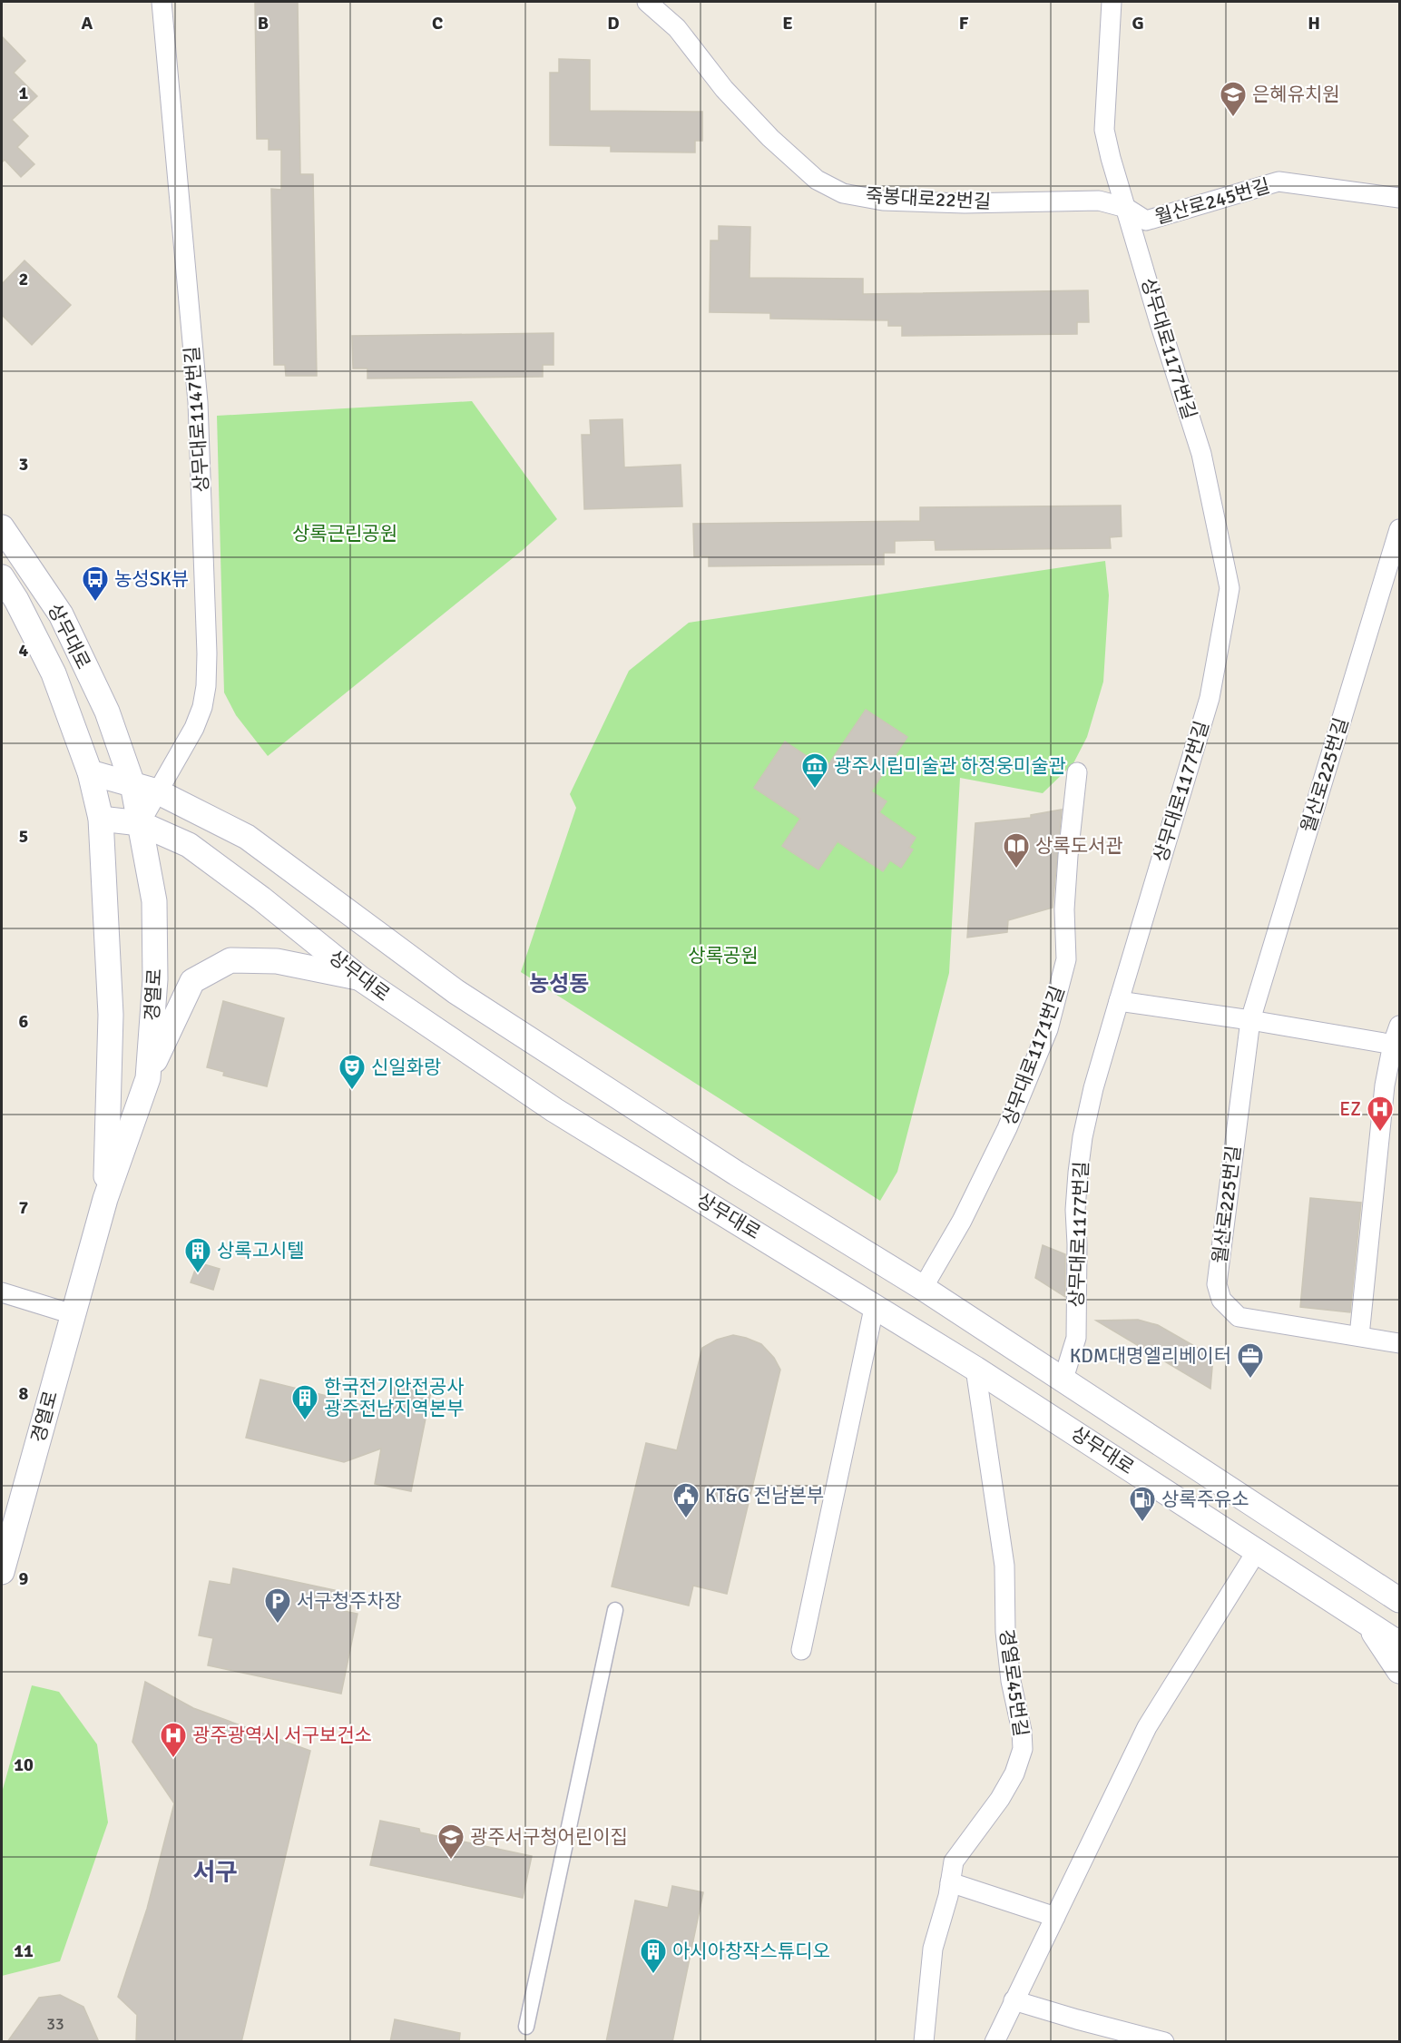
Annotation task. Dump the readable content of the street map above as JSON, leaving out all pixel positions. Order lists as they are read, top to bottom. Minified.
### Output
{"streets":{"street":["죽봉대로22번길","월산로245번길","상무대로1177번길","상무대로1147번길","상무대로","월산로225번길","경열로","상무대로1171번길","경열로45번길"]},"crossings":[["죽봉대로22번길","월산로245번길"],["죽봉대로22번길","상무대로1177번길"],["월산로245번길","상무대로1177번길"],["상무대로1177번길","상무대로"],["상무대로1147번길","상무대로"],["상무대로1147번길","경열로"],["상무대로","경열로"],["상무대로","상무대로1171번길"],["상무대로","경열로45번길"]],"districts":["농성동","서구"],"parks":["상록근린공원","상록공원"],"places":{"school or university":["은혜유치원","광주서구청어린이집"],"bus stop":["농성SK뷰"],"museum":["광주시립미술관 하정웅미술관"],"library":["상록도서관"],"theatre":["신일화랑"],"hospital":["EZ","광주광역시 서구보건소"],"building":["상록고시텔","한국전기안전공사 광주전남지역본부","아시아창작스튜디오"],"office":["KDM대명엘리베이터"],"public building":["KT&G 전남본부"],"fuel station":["상록주유소"],"parking":["서구청주차장"]},"house_numbers":["33"],"grid":{"columns":["A","B","C","D","E","F","G","H"],"rows":["1","2","3","4","5","6","7","8","9","10","11"]}}
